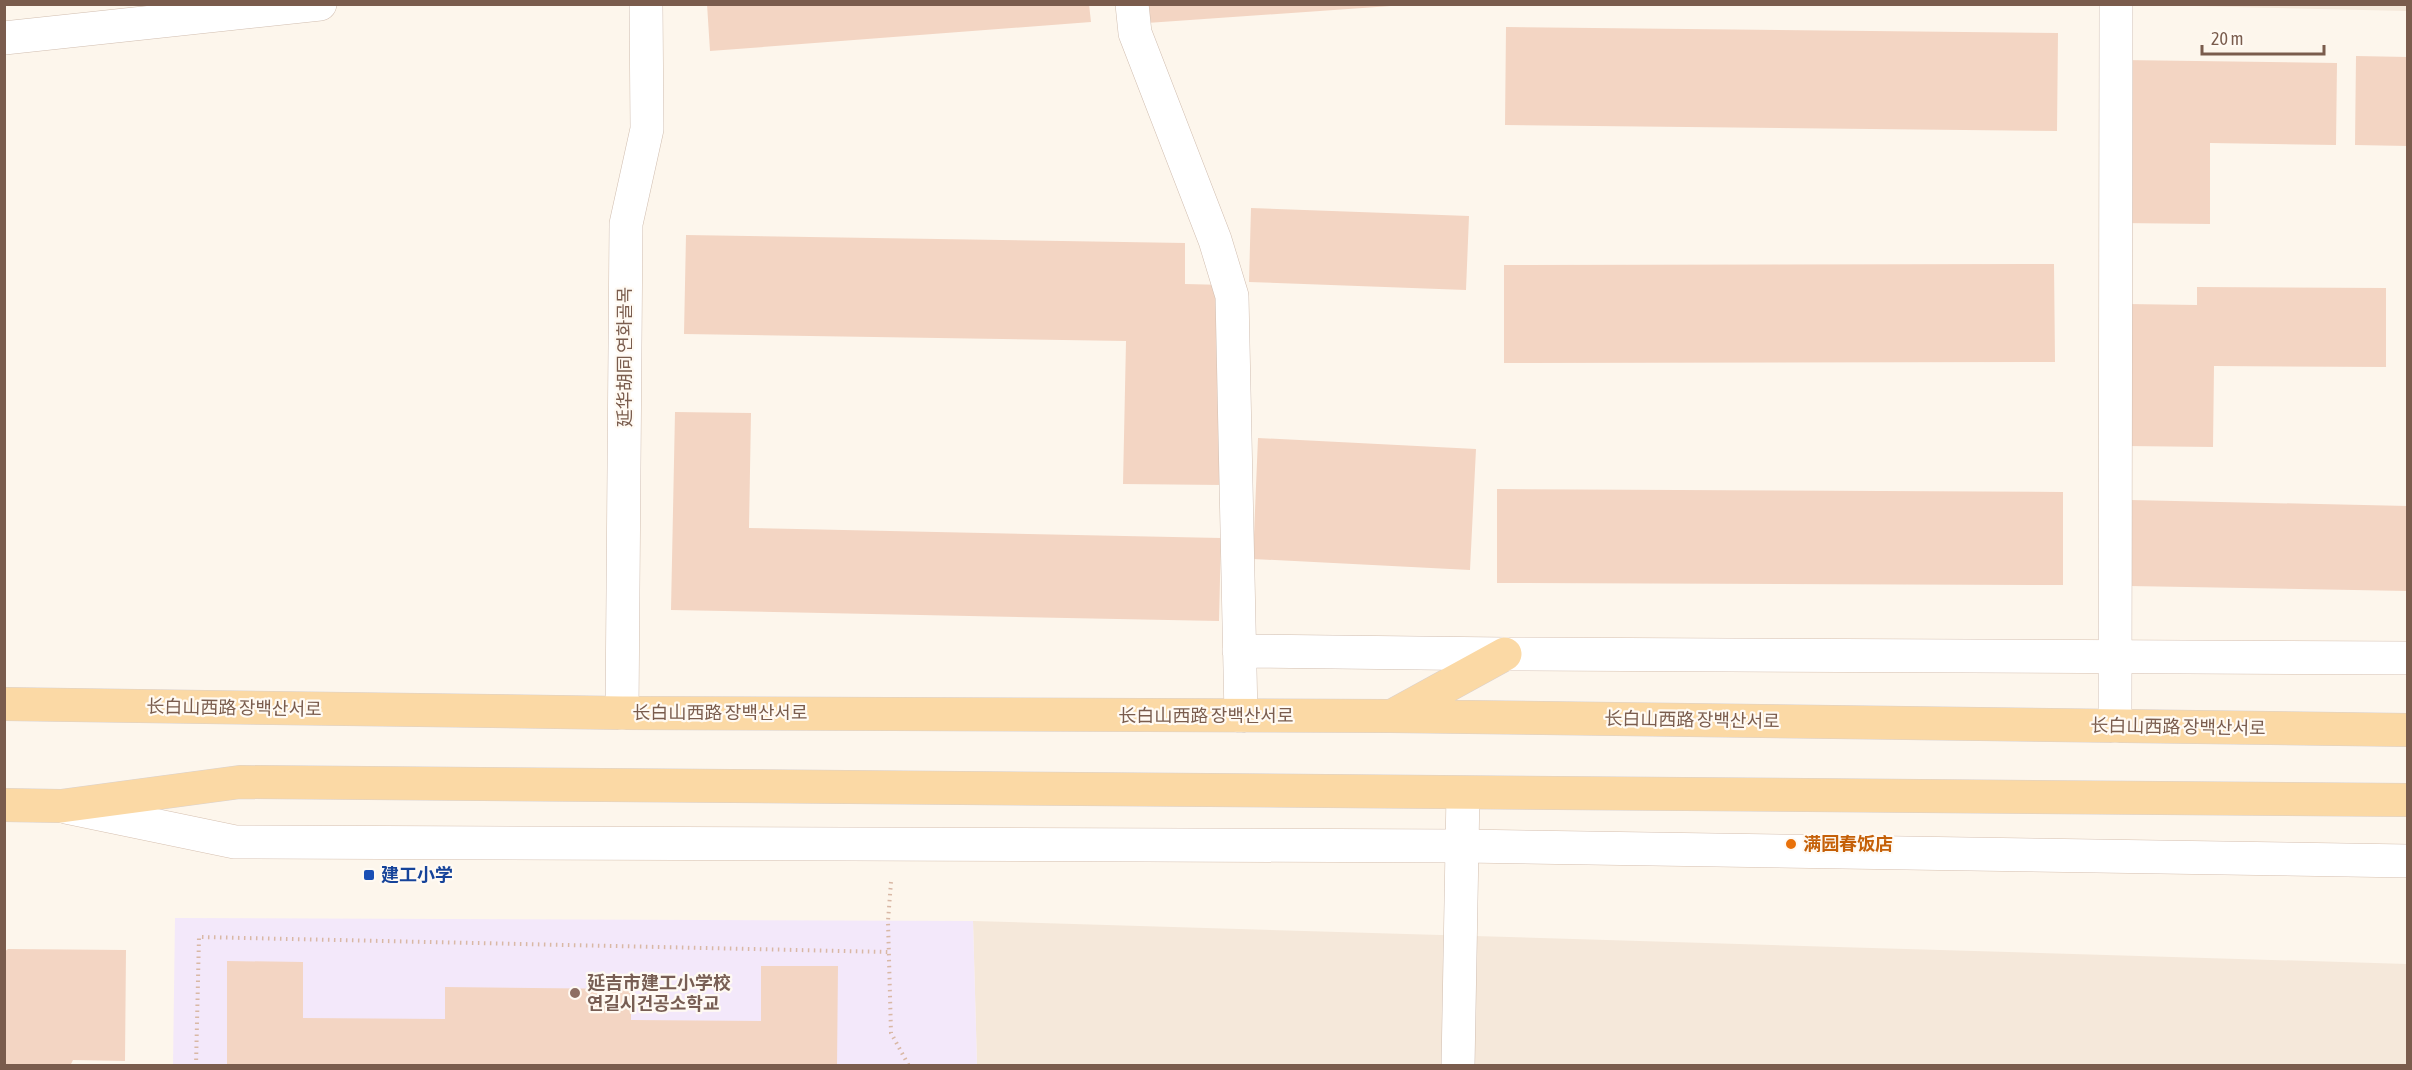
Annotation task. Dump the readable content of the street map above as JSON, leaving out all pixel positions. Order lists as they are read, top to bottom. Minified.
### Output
{"streets":{"main road":["长白山西路 장백산서로"],"street":["延华胡同 연화골목"]},"crossings":[["延华胡同 연화골목","长白山西路 장백산서로"]],"places":{"other":["满园春饭店","延吉市建工小学校 연길시건공소학교"],"transit":["建工小学"]},"scale_bar":"20 m"}
